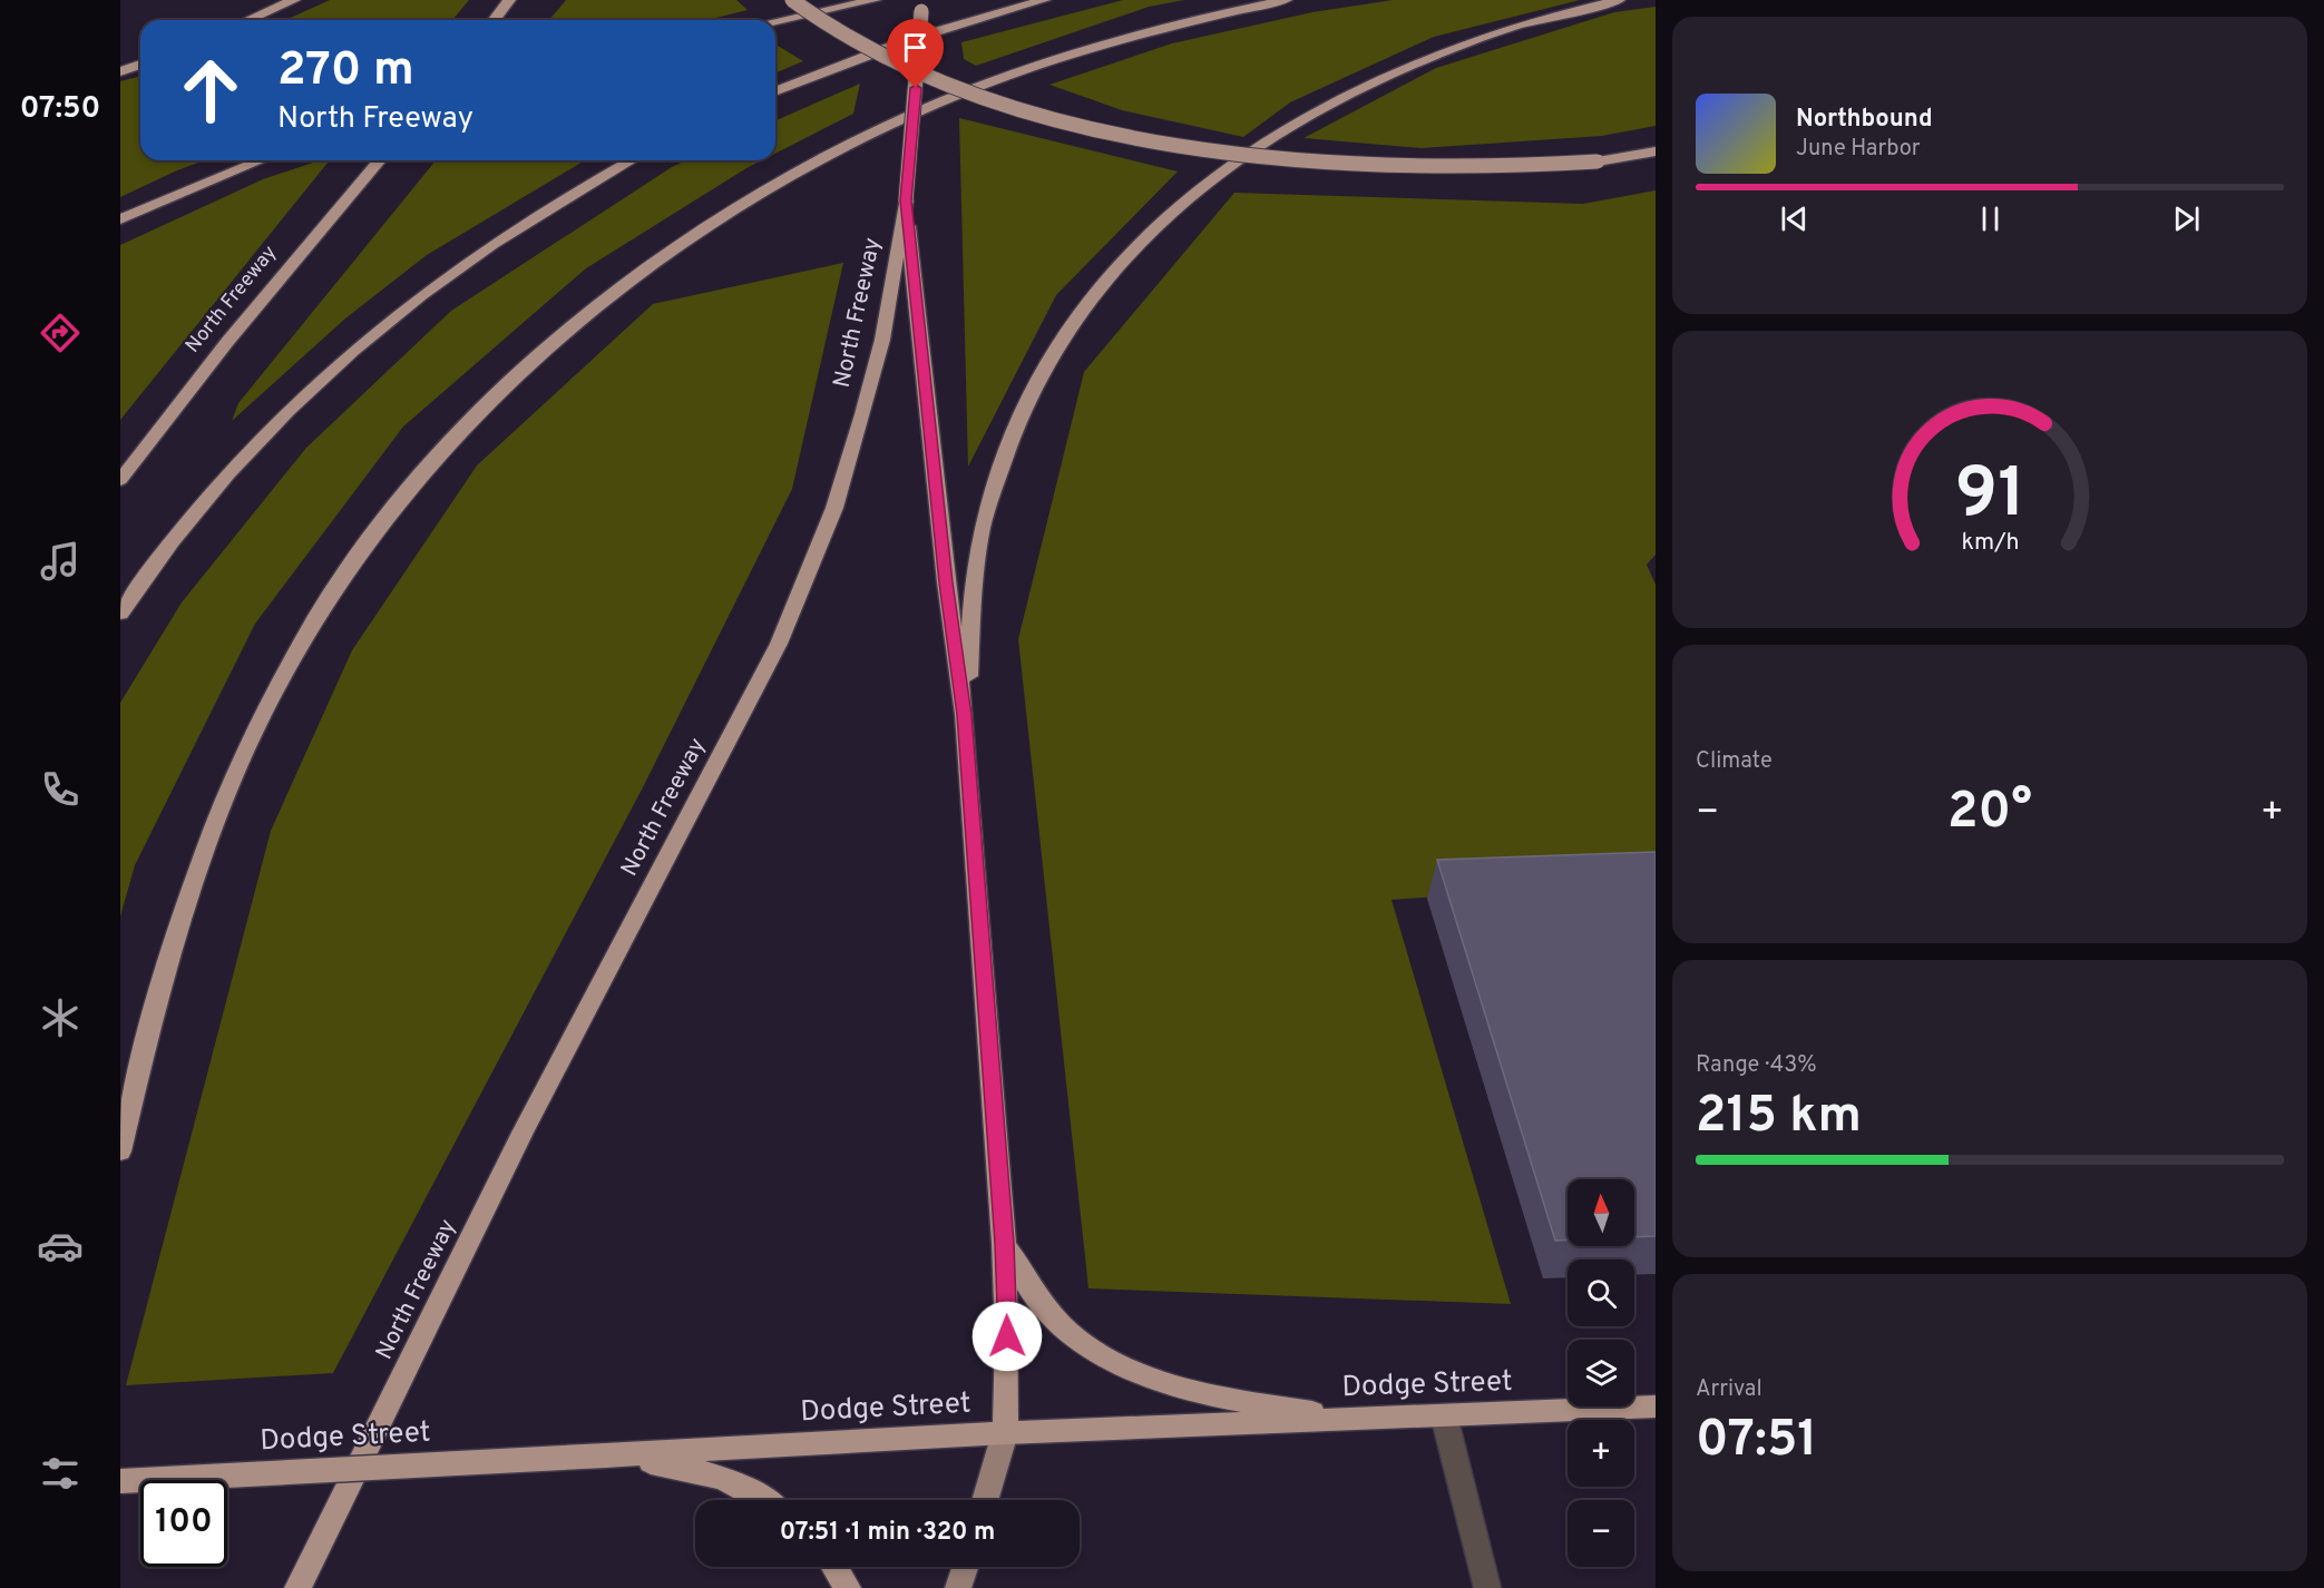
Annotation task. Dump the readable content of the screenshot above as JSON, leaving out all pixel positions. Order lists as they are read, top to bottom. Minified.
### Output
{"streets":{"highway":["North Freeway","Dodge Street"]},"north":"top","page":{"tabs":"07:50","turn":["270 m","North Freeway"],"song":["Northbound","June Harbor"],"tile":["Climate",["Range · 43%","215 km"],["Arrival","07:51"]],"heat":["−","20°","+"],"map_buttons":["+","−"],"limit":"100","trip":"07:51 · 1 min · 320 m","gauge":["91","km/h"]}}
